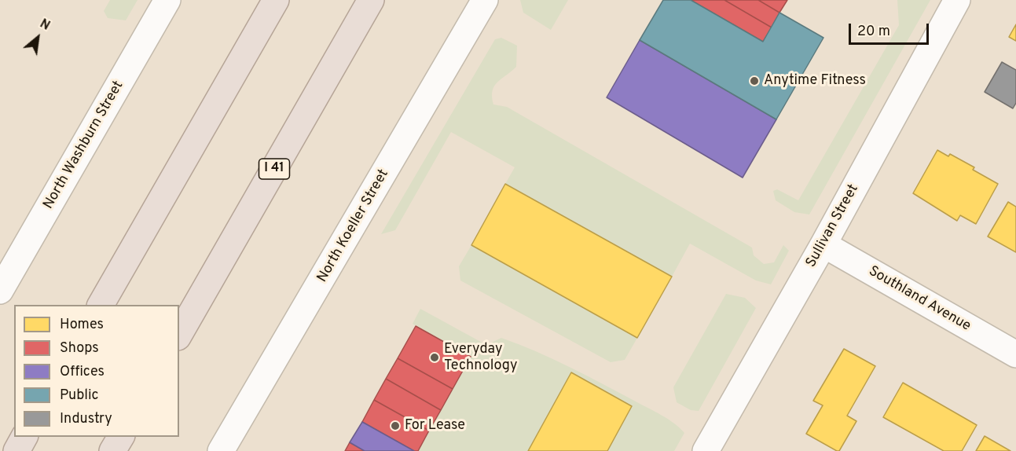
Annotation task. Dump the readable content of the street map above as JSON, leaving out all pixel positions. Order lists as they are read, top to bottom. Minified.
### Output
{"streets":{"highway":["I 41"],"street":["North Washburn Street","North Koeller Street","Sullivan Street","Southland Avenue"]},"crossings":[["Sullivan Street","Southland Avenue"]],"places":["Anytime Fitness","Everyday Technology","For Lease"],"legend":["Homes","Shops","Offices","Public","Industry"],"scale_bar":"20 m","north":"top right"}
